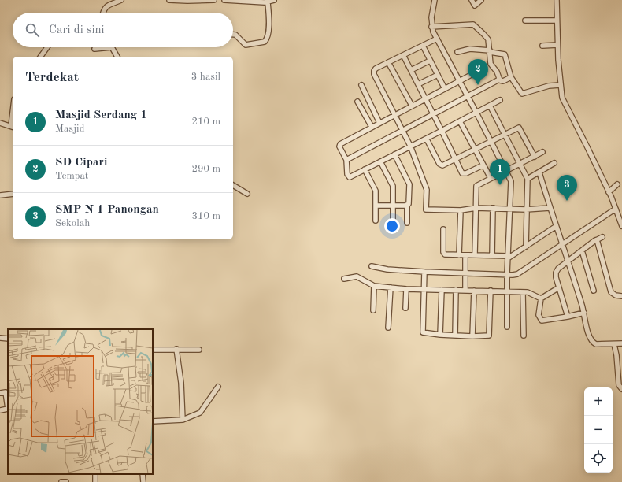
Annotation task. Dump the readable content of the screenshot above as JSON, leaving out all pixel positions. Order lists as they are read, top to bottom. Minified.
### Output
{"page":{"search":"Cari di sini","heading":["Terdekat","3 hasil"],"pins":["2","1","3"],"list":[{"mark":"1","name":"Masjid Serdang 1","note":"Masjid","value":"210 m"},{"mark":"2","name":"SD Cipari","note":"Tempat","value":"290 m"},{"mark":"3","name":"SMP N 1 Panongan","note":"Sekolah","value":"310 m"}],"map_buttons":["+","−"]}}
